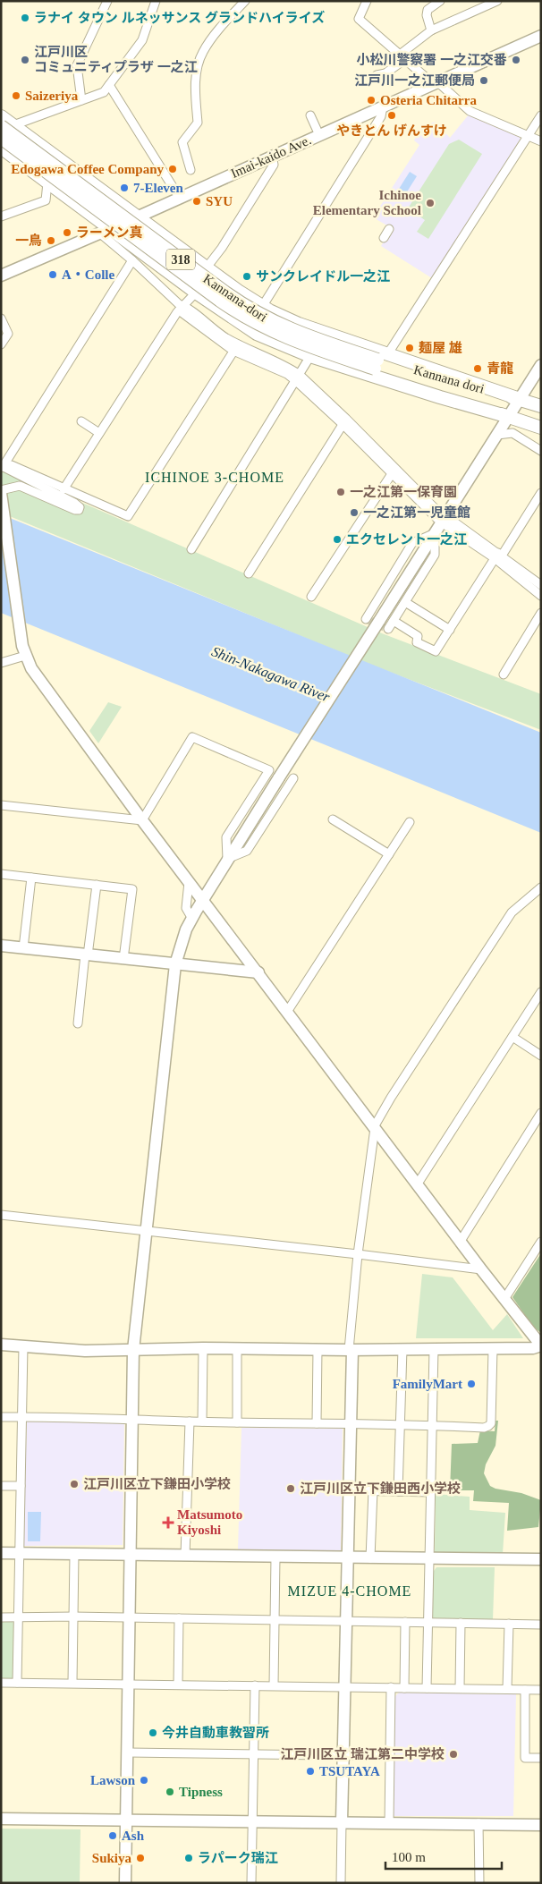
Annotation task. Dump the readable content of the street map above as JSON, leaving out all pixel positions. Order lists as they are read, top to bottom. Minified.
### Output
{"streets":{"main road":["318","Kannana-dori","Kannana dori"],"street":["Imai-kaido Ave."]},"crossings":[["318","Kannana-dori"],["318","Kannana dori"],["Kannana-dori","Kannana dori"]],"districts":["ICHINOE 3-CHOME","MIZUE 4-CHOME"],"water":["Shin-Nakagawa River"],"places":{"other":["ラナイ タウン ルネッサンス グランドハイライズ","江戸川区 コミュニティプラザ 一之江","小松川警察署 一之江交番","江戸川一之江郵便局","Saizeriya","Osteria Chitarra","やきとん げんすけ","Edogawa Coffee Company","7-Eleven","SYU","Ichinoe Elementary School","ラーメン真","一鳥","A・Colle","サンクレイドル一之江","麺屋 雄","青龍","一之江第一保育園","一之江第一児童館","エクセレント一之江","FamilyMart","江戸川区立下鎌田小学校","江戸川区立下鎌田西小学校","今井自動車教習所","江戸川区立 瑞江第二中学校","TSUTAYA","Lawson","Tipness","Ash","Sukiya","ラパーク瑞江"],"health":["Matsumoto Kiyoshi"]},"scale_bar":"100 m"}
